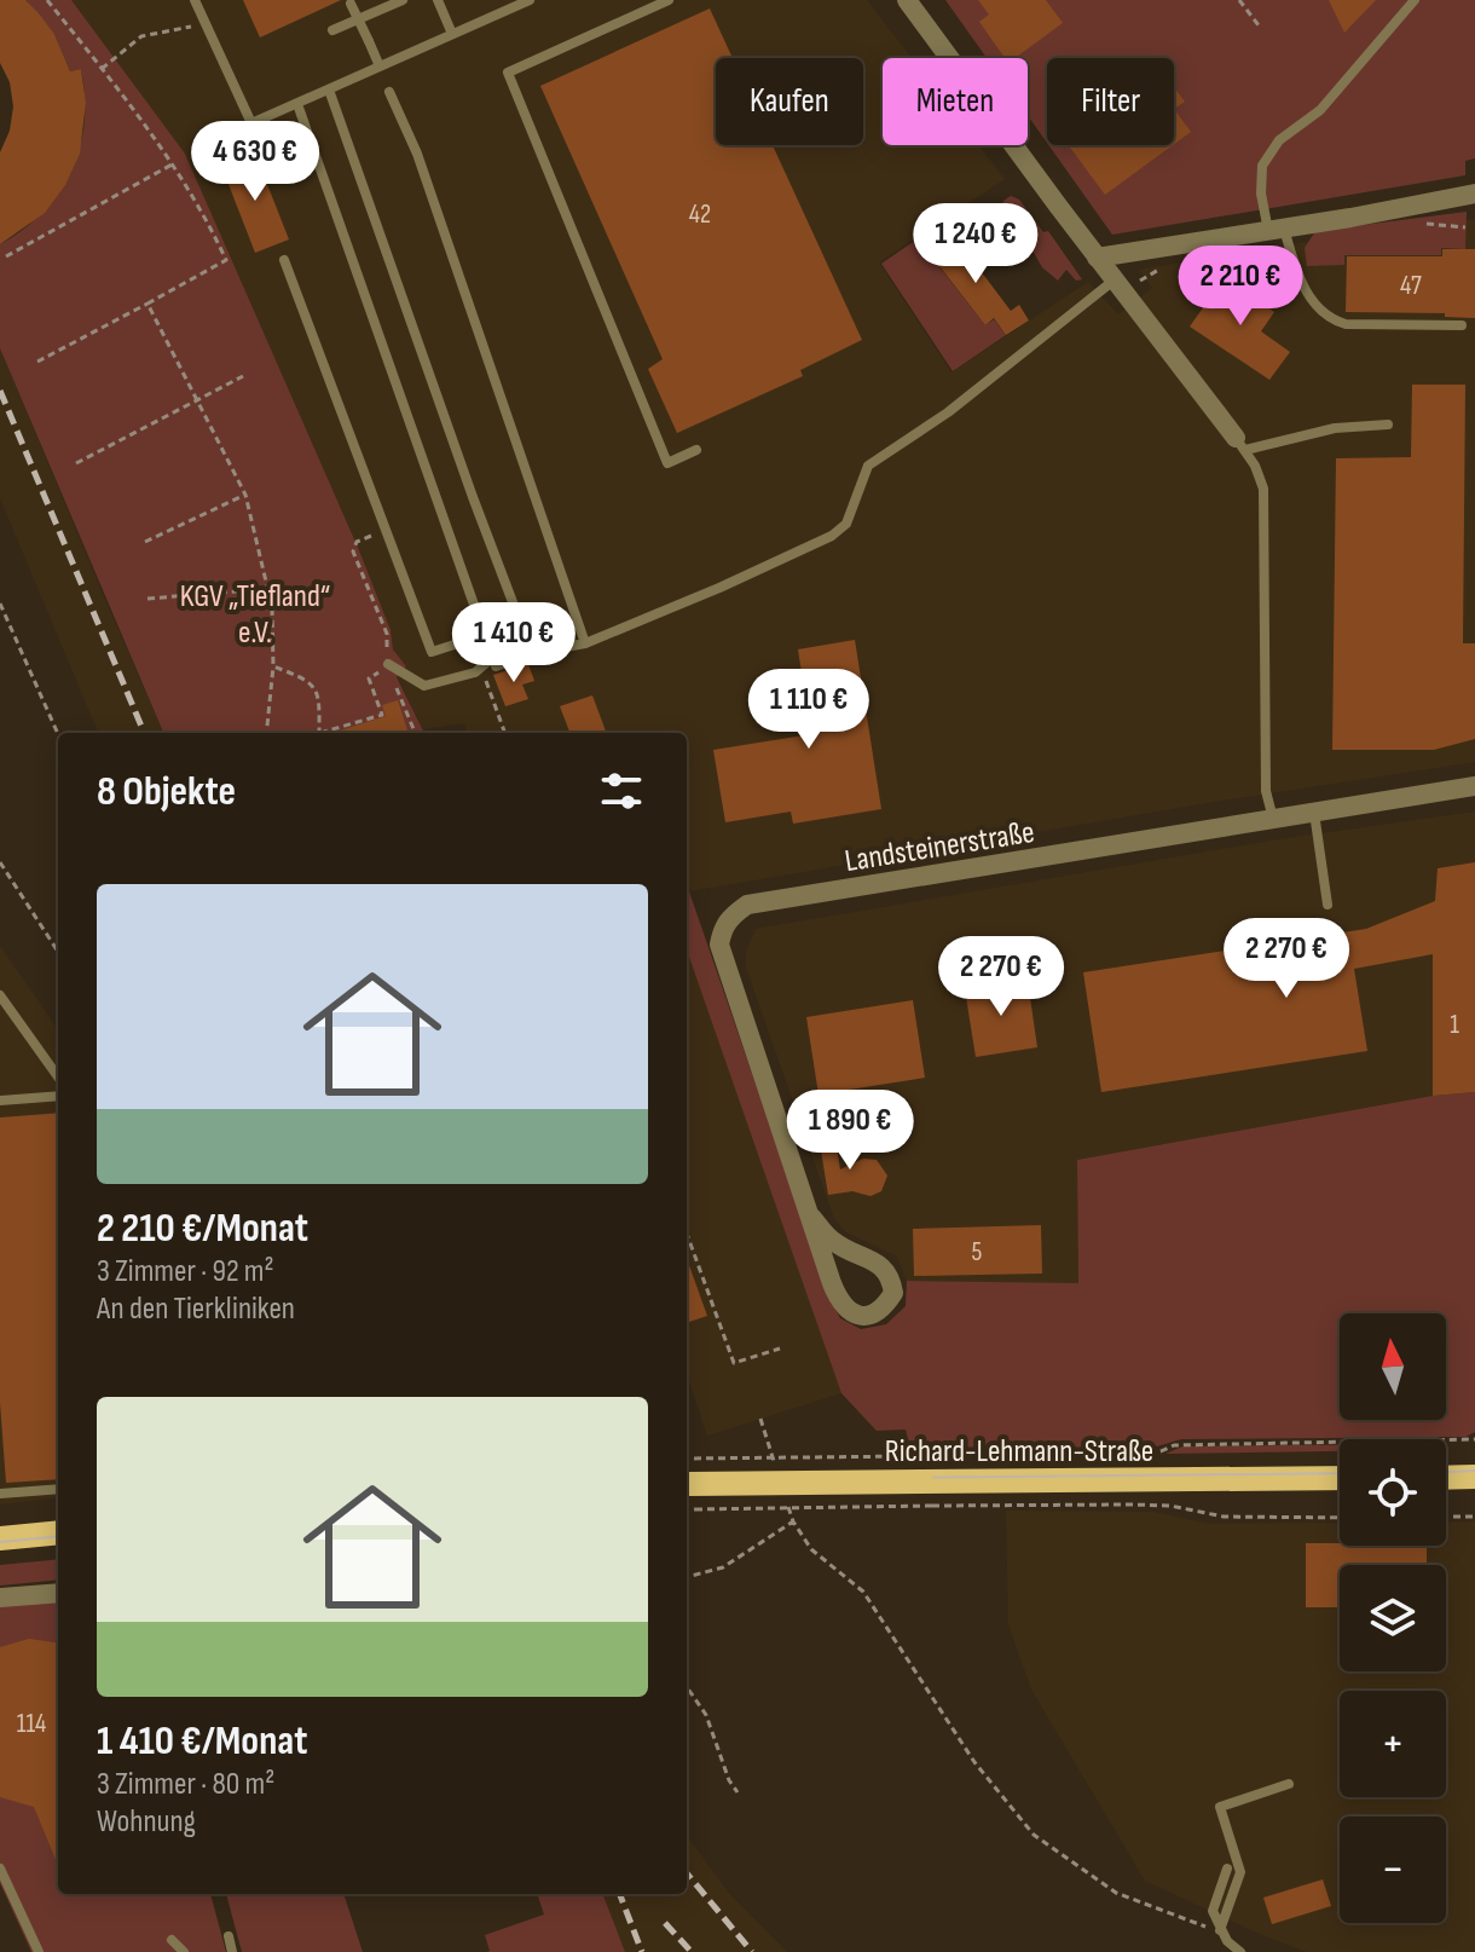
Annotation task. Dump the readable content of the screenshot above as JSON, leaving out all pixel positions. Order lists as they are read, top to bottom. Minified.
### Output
{"streets":{"main road":["Richard-Lehmann-Straße"],"street":["Landsteinerstraße"]},"parks":["KGV „Tiefland“ e.V."],"house_numbers":["42","47","1","5","114"],"north":"top","page":{"chip":["Kaufen","Mieten","Filter"],"price":["4 630 €","1 240 €","2 210 €","1 410 €","1 110 €","2 270 €","2 270 €","1 890 €"],"heading":"8 Objekte","list":[{"name":"2 210 €/Monat","note":"3 Zimmer · 92 m² · An den Tierkliniken"},{"name":"1 410 €/Monat","note":"3 Zimmer · 80 m² · Wohnung"}],"map_buttons":["+","−"]}}
